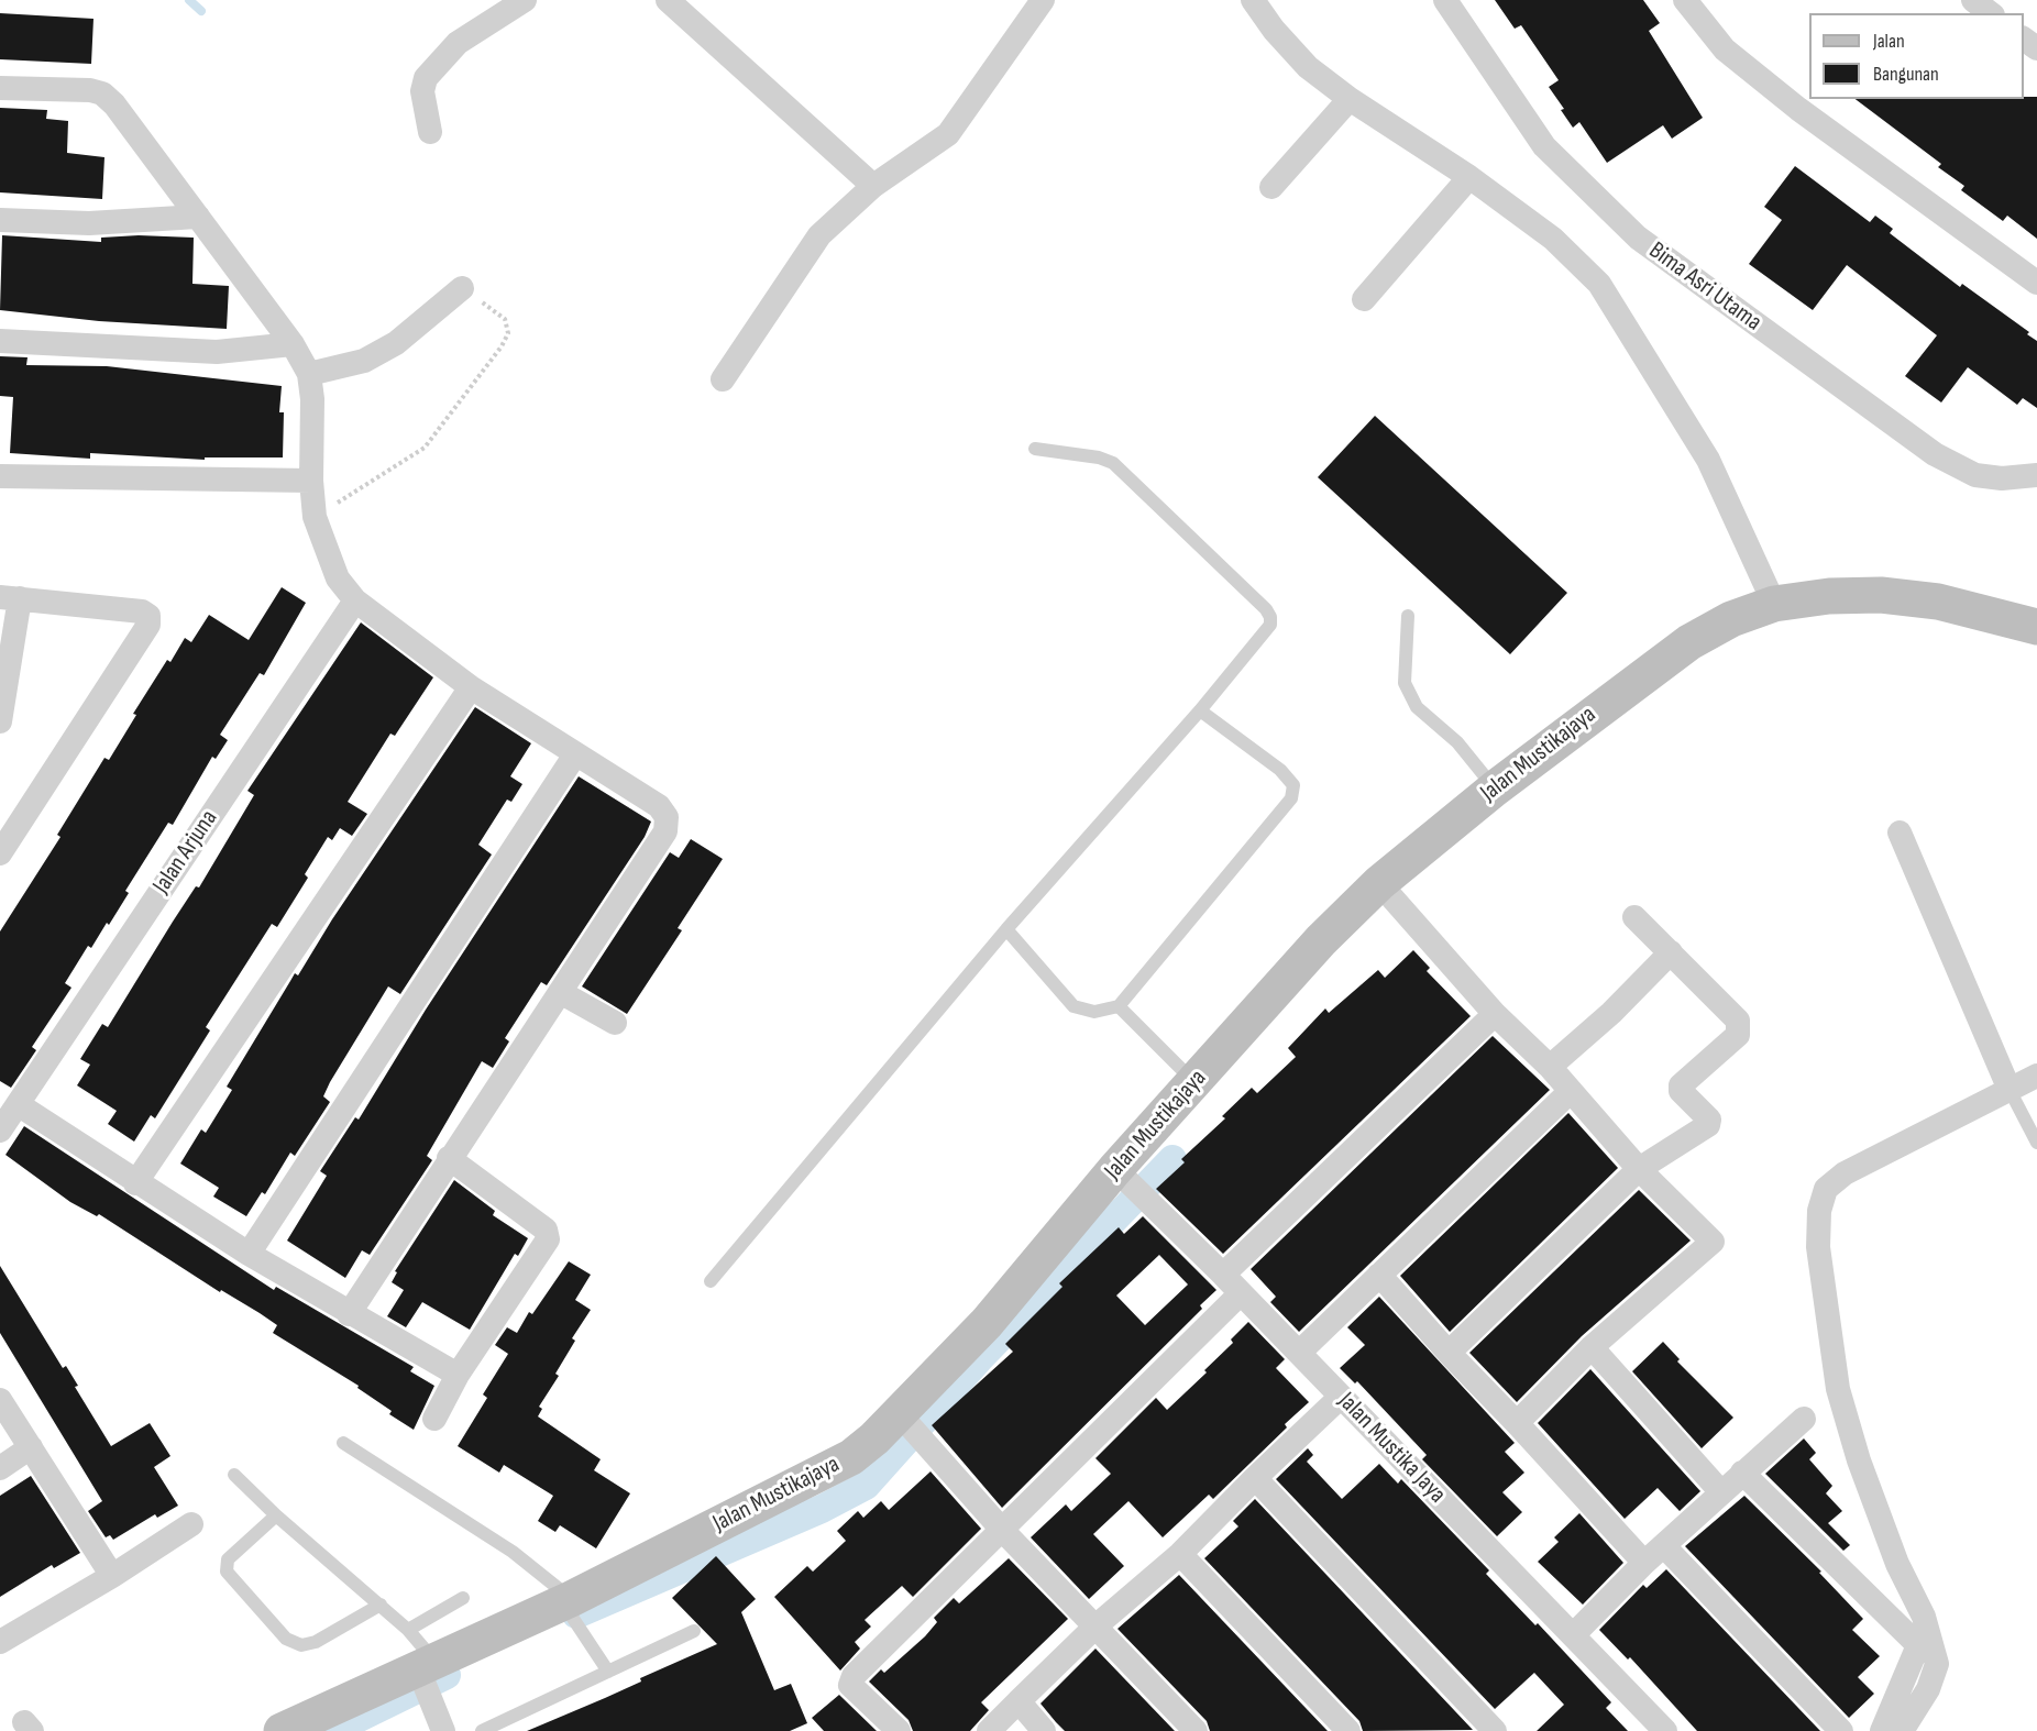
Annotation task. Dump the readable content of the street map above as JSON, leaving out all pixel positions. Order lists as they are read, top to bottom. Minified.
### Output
{"streets":{"main road":["Jalan Mustikajaya"],"street":["Bima Asri Utama","Jalan Arjuna","Jalan Mustika Jaya"]},"crossings":[["Jalan Mustikajaya","Jalan Mustika Jaya"]],"legend":["Jalan","Bangunan"]}
